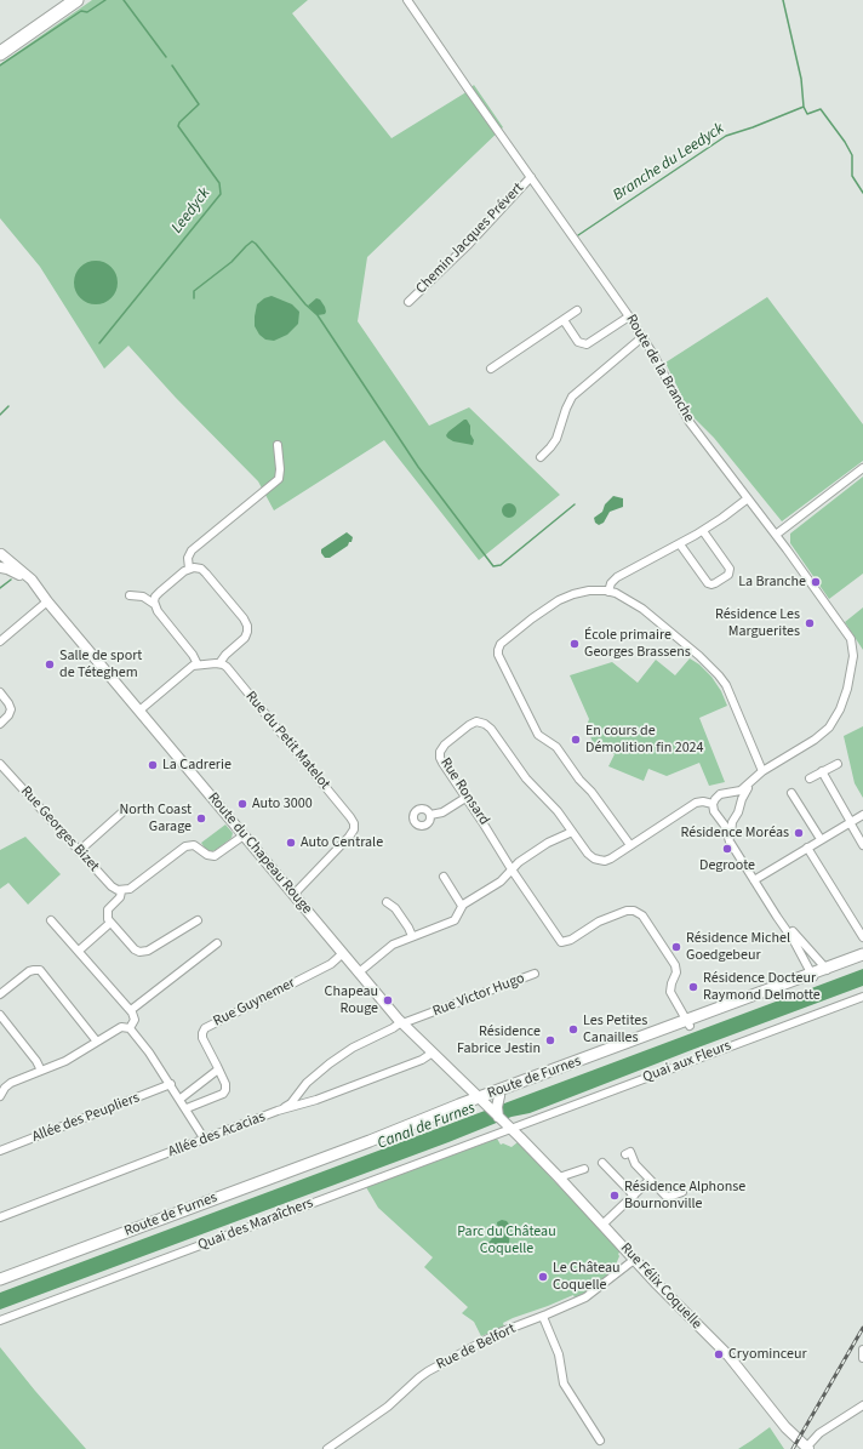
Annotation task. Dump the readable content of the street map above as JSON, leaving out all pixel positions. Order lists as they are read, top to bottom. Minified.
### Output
{"streets":{"main road":["Route de Furnes"],"street":["Chemin Jacques Prévert","Route de la Branche","Rue du Petit Matelot","Rue Ronsard","Rue Georges Bizet","Route du Chapeau Rouge","Rue Victor Hugo","Rue Guynemer","Quai aux Fleurs","Allée des Peupliers","Allée des Acacias","Quai des Maraîchers","Rue Félix Coquelle","Rue de Belfort"]},"crossings":[["Chemin Jacques Prévert","Route de la Branche"],["Rue du Petit Matelot","Route du Chapeau Rouge"],["Rue Ronsard","Route de Furnes"],["Route du Chapeau Rouge","Rue Victor Hugo"],["Route du Chapeau Rouge","Rue Guynemer"],["Route du Chapeau Rouge","Route de Furnes"],["Route du Chapeau Rouge","Allée des Acacias"],["Route du Chapeau Rouge","Rue Félix Coquelle"],["Rue Victor Hugo","Allée des Acacias"],["Quai aux Fleurs","Quai des Maraîchers"],["Quai aux Fleurs","Rue Félix Coquelle"],["Quai des Maraîchers","Rue Félix Coquelle"],["Rue Félix Coquelle","Rue de Belfort"]],"water":["Branche du Leedyck","Leedyck","Canal de Furnes"],"parks":["Parc du Château Coquelle"],"places":["La Branche","Résidence Les Marguerites","École primaire Georges Brassens","Salle de sport de Téteghem","En cours de Démolition fin 2024","La Cadrerie","Auto 3000","North Coast Garage","Résidence Moréas","Auto Centrale","Degroote","Résidence Michel Goedgebeur","Résidence Docteur Raymond Delmotte","Chapeau Rouge","Les Petites Canailles","Résidence Fabrice Jestin","Résidence Alphonse Bournonville","Le Château Coquelle","Cryominceur"]}
